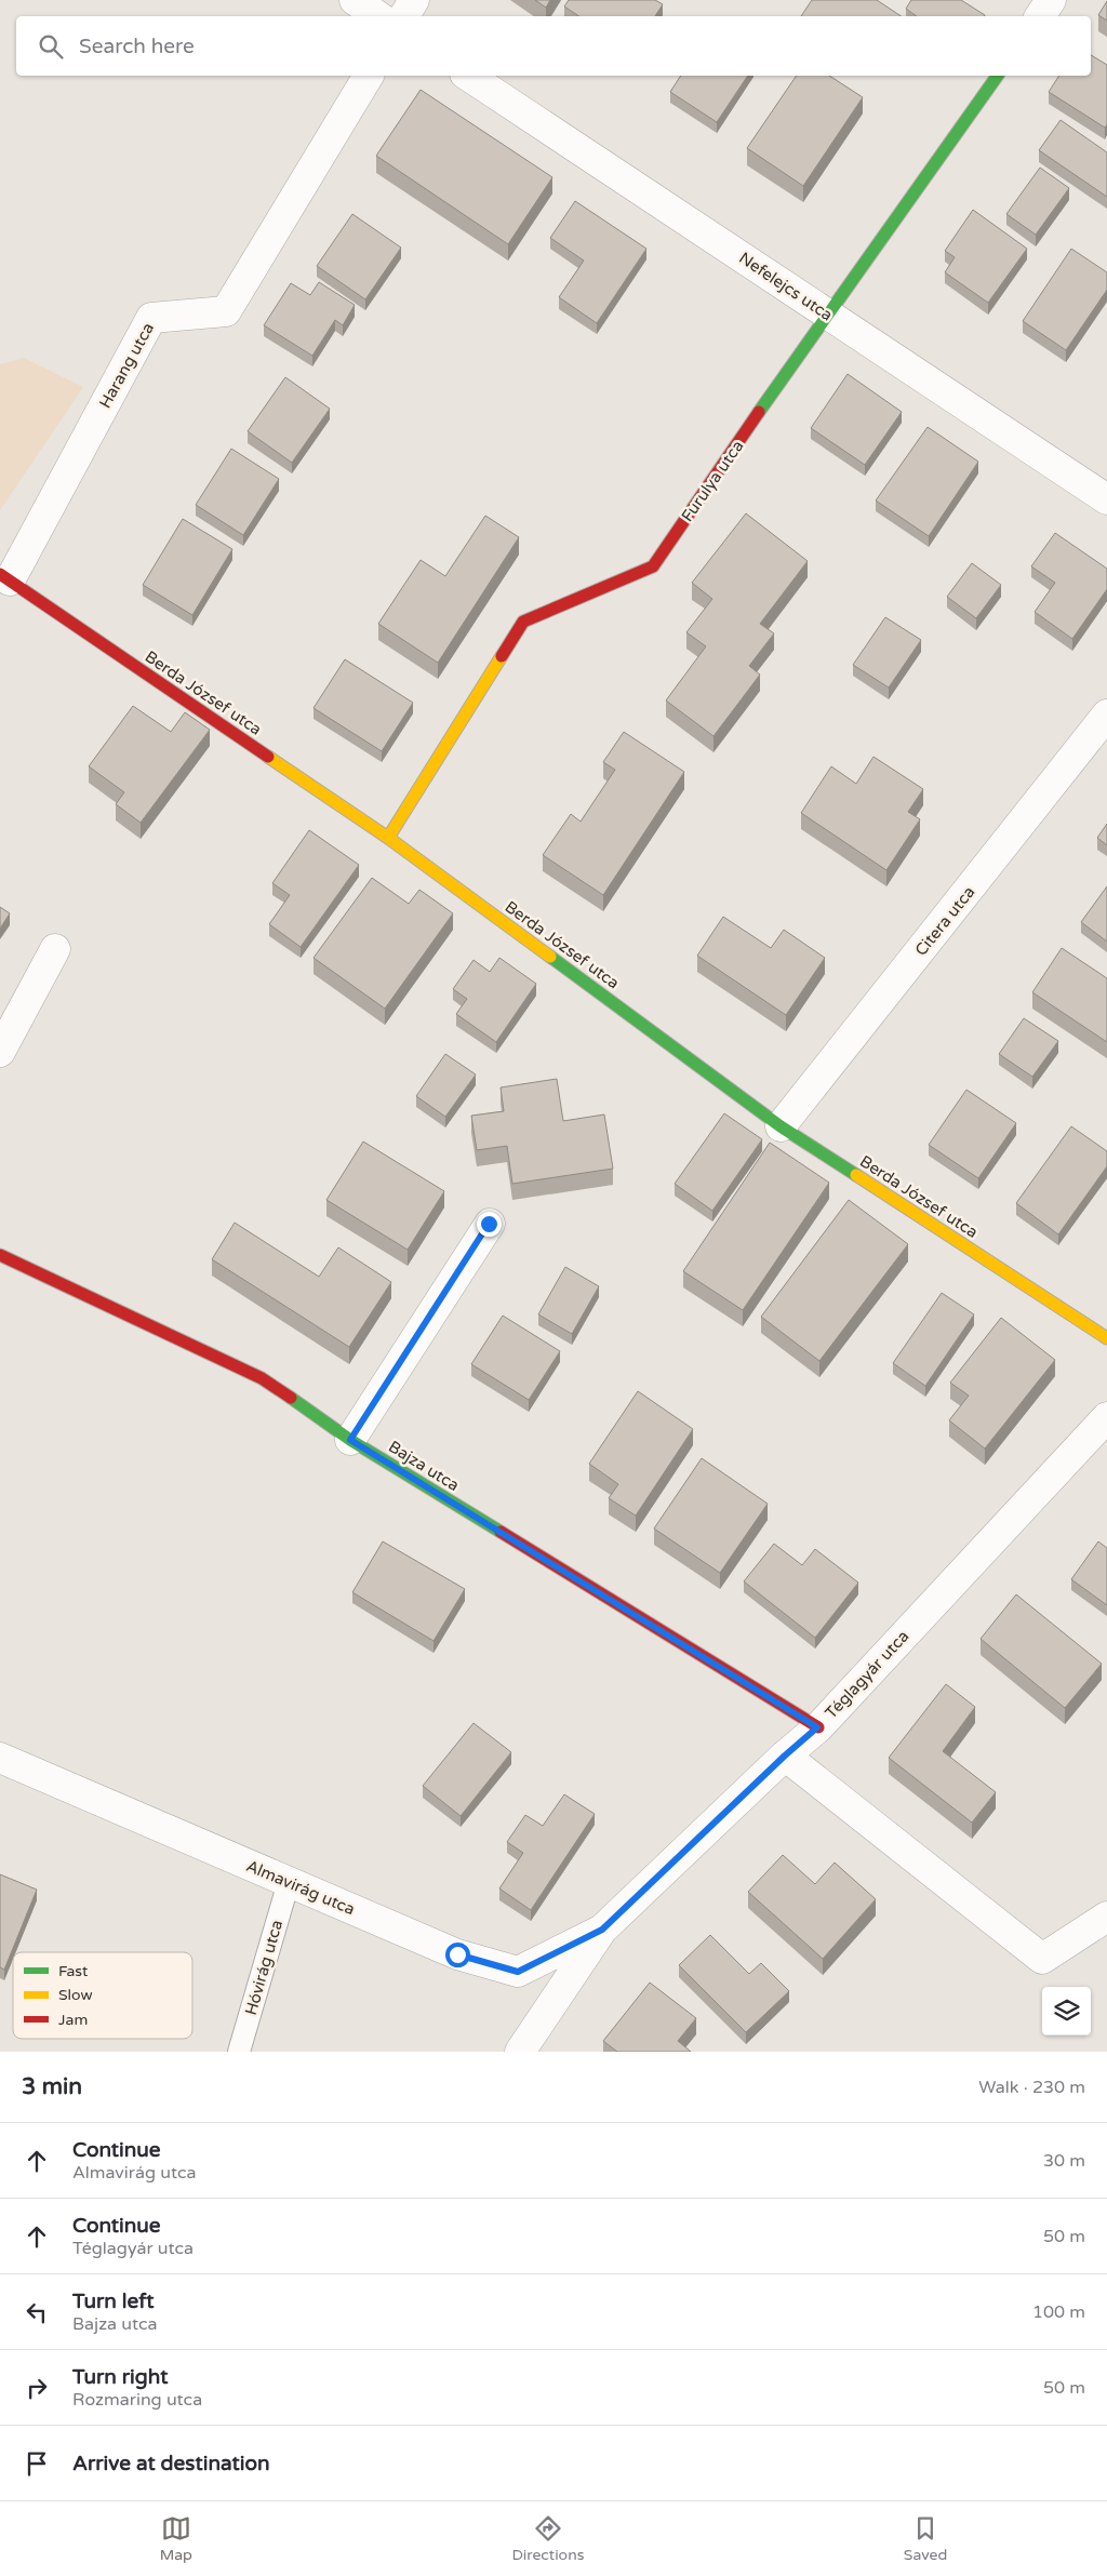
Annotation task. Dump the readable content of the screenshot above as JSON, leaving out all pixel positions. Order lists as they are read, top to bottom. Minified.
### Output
{"streets":{"street":["Nefelejcs utca","Harang utca","Furulya utca","Berda József utca","Citera utca","Bajza utca","Téglagyár utca","Almavirág utca"],"lane":["Hóvirág utca"]},"crossings":[["Nefelejcs utca","Furulya utca"],["Harang utca","Berda József utca"],["Furulya utca","Berda József utca"],["Berda József utca","Citera utca"],["Bajza utca","Téglagyár utca"],["Téglagyár utca","Almavirág utca"],["Almavirág utca","Hóvirág utca"]],"legend":["Fast","Slow","Jam"],"page":{"search":"Search here","heading":["3 min","Walk · 230 m"],"list":[["Continue","Almavirág utca","30 m"],["Continue","Téglagyár utca","50 m"],["Turn left","Bajza utca","100 m"],["Turn right","Rozmaring utca","50 m"],"Arrive at destination"],"nav":["Map","Directions","Saved"]}}
